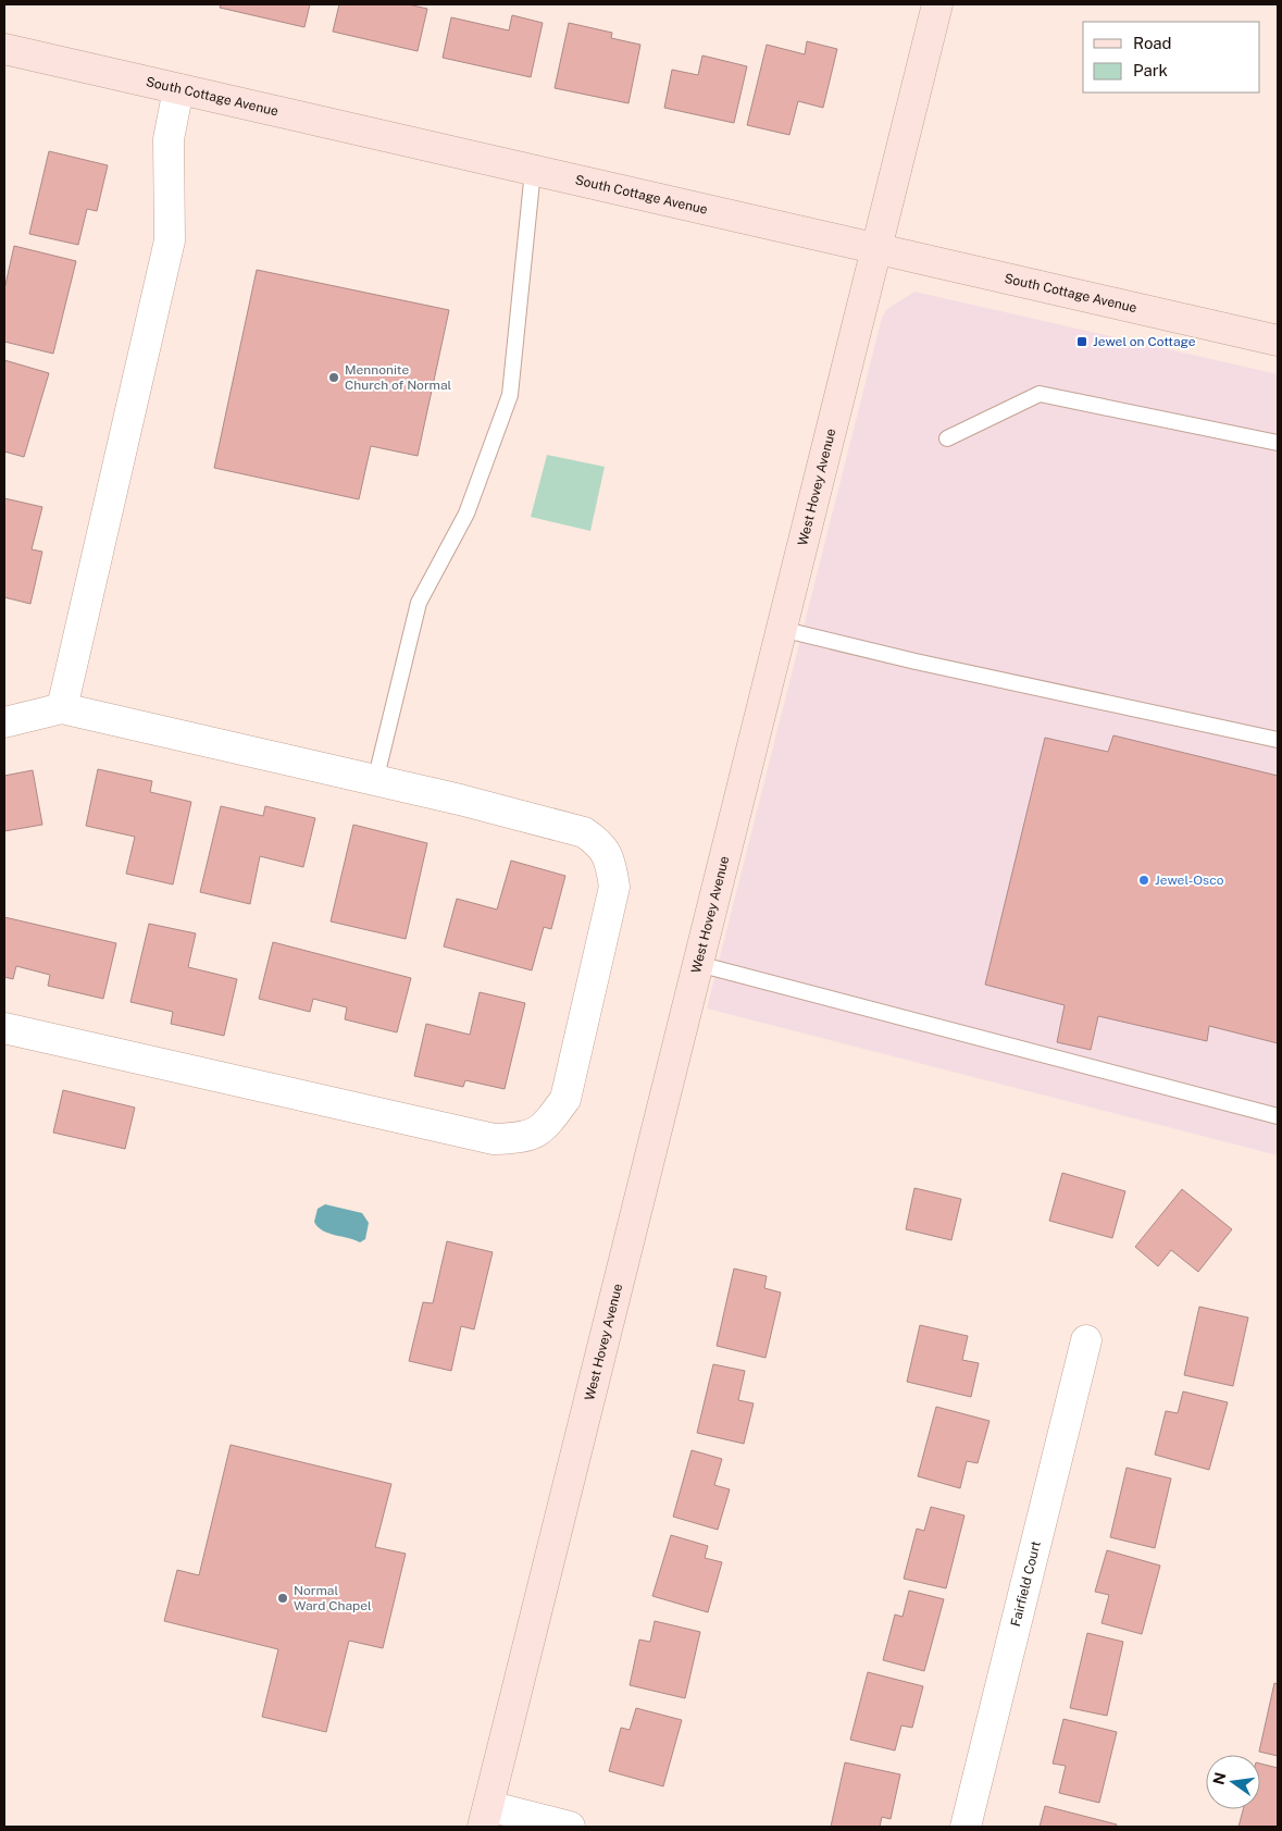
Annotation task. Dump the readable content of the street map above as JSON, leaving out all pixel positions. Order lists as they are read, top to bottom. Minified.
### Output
{"streets":{"street":["South Cottage Avenue","West Hovey Avenue","Fairfield Court"]},"crossings":[["South Cottage Avenue","West Hovey Avenue"]],"places":{"transit":["Jewel on Cottage"],"other":["Mennonite Church of Normal","Jewel-Osco","Normal Ward Chapel"]},"legend":["Road","Park"],"north":"left"}
